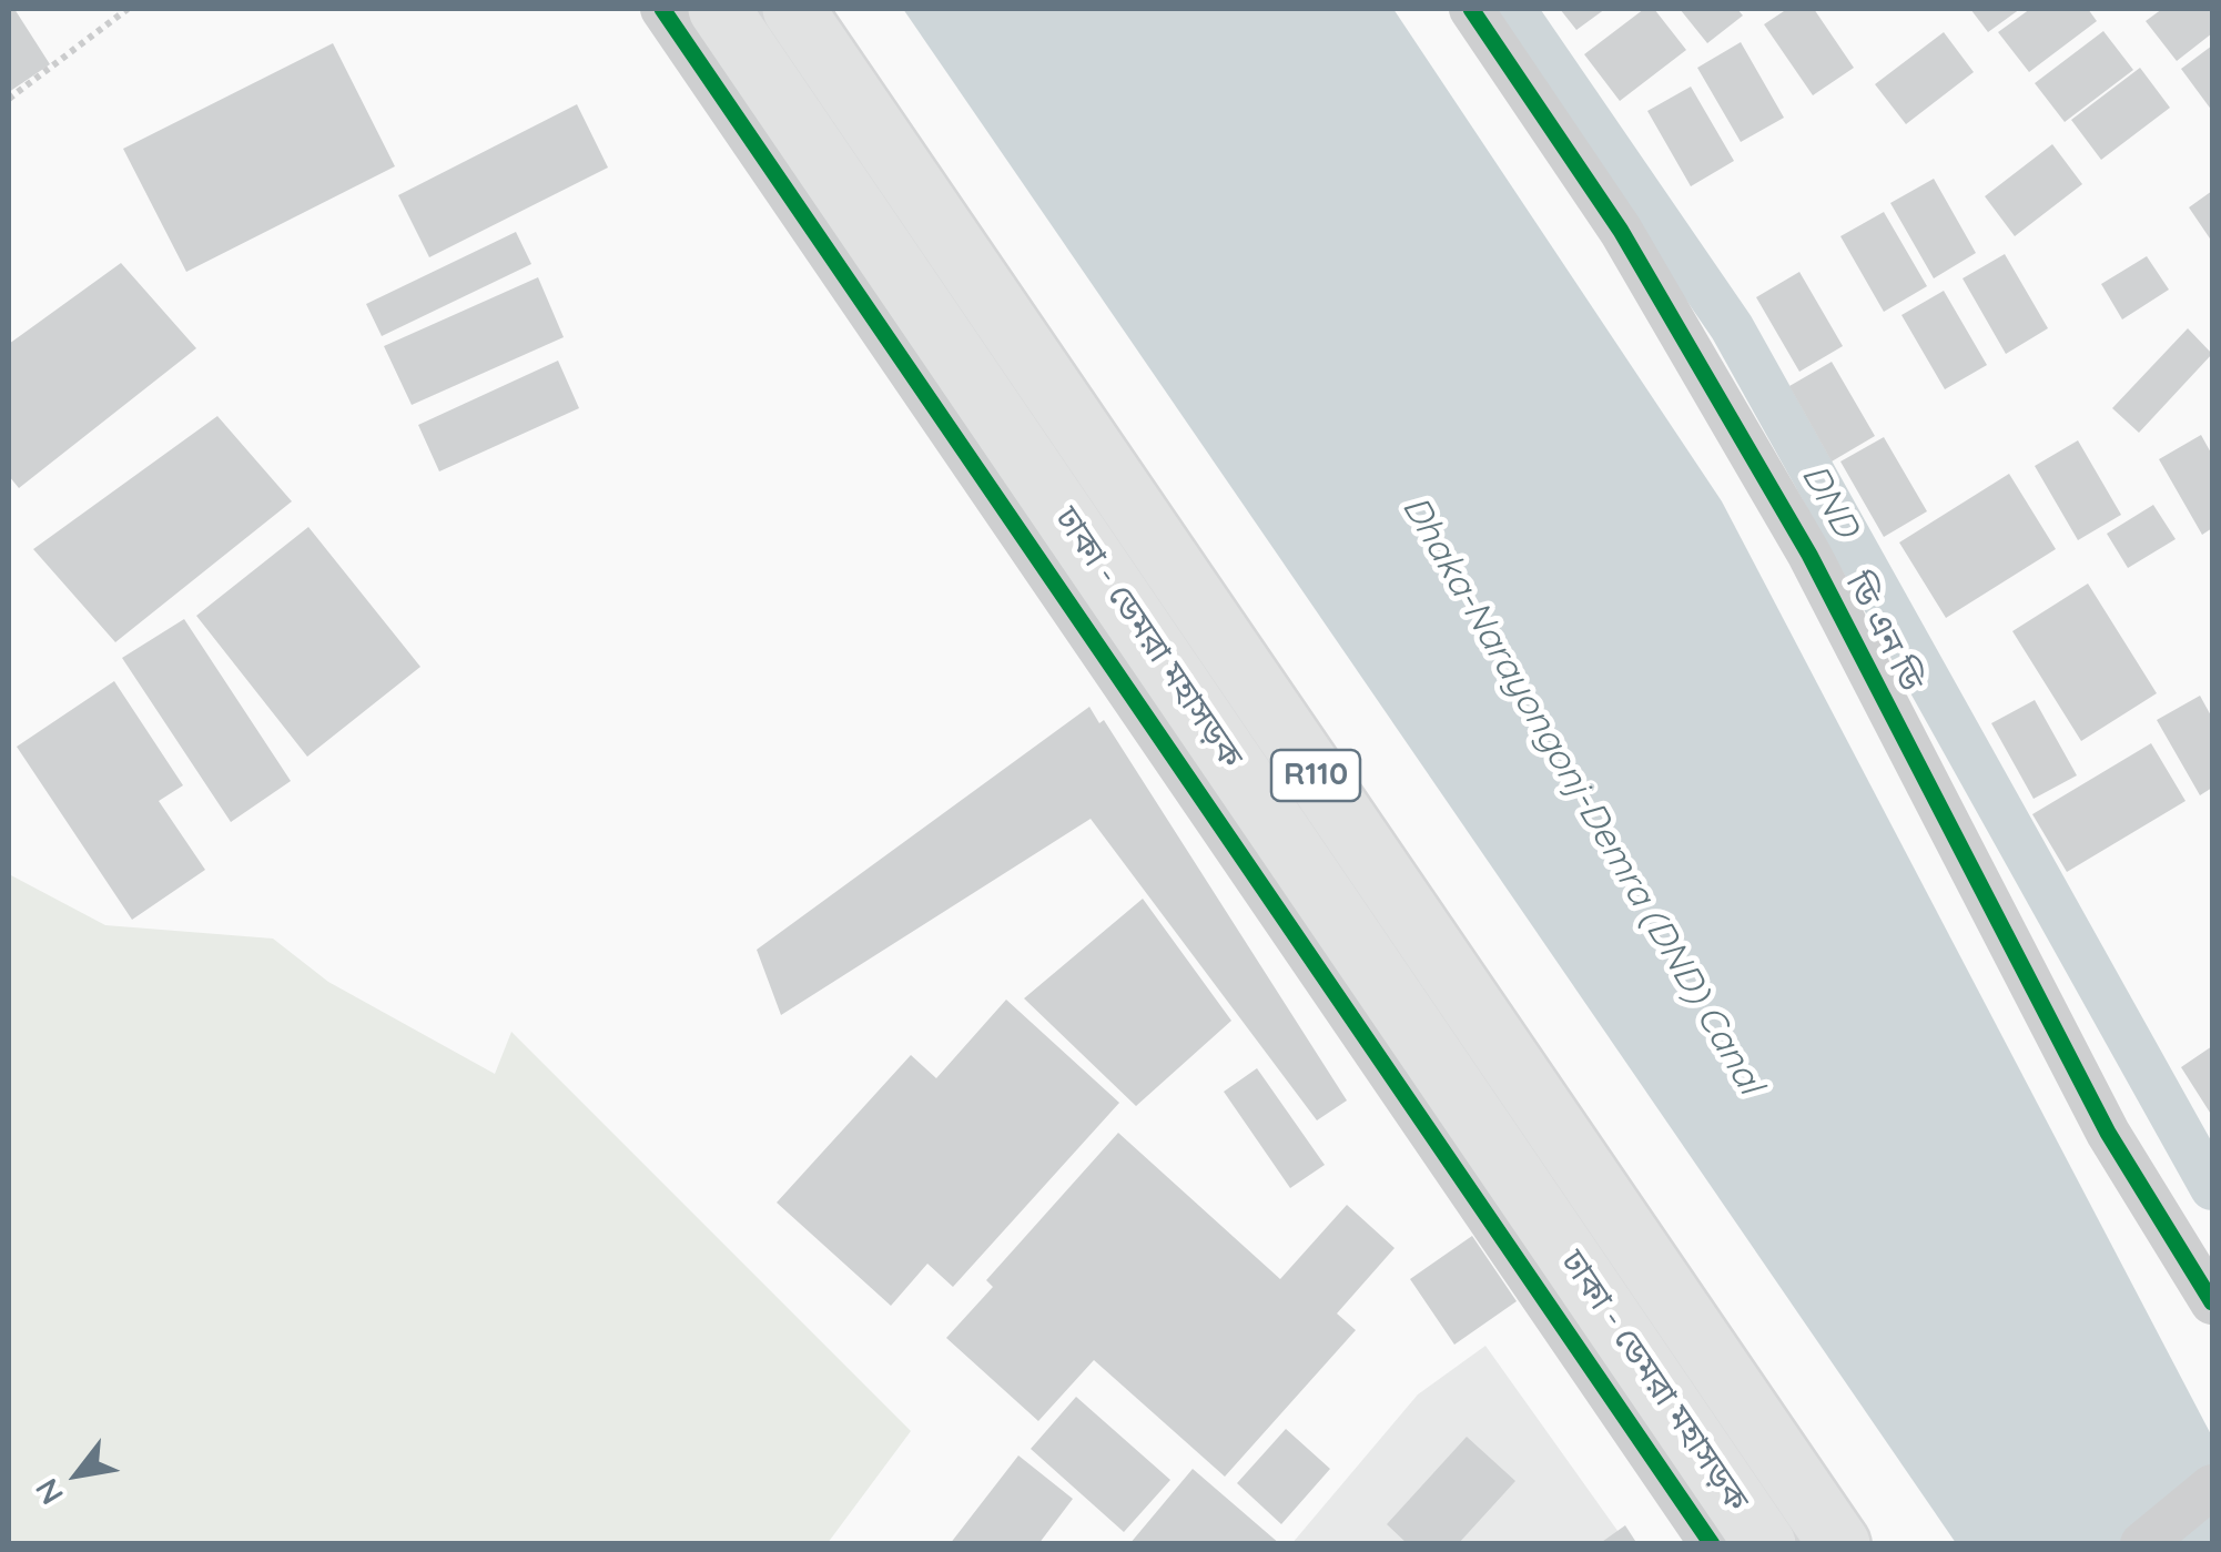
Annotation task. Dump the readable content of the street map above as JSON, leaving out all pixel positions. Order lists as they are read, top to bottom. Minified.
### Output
{"streets":{"main road":["ঢাকা - ডেমরা মহাসড়ক","R110"],"street":["ডি এন ডি"]},"water":["DND","Dhaka-Narayongonj-Demra (DND) Canal"],"north":"bottom left"}
